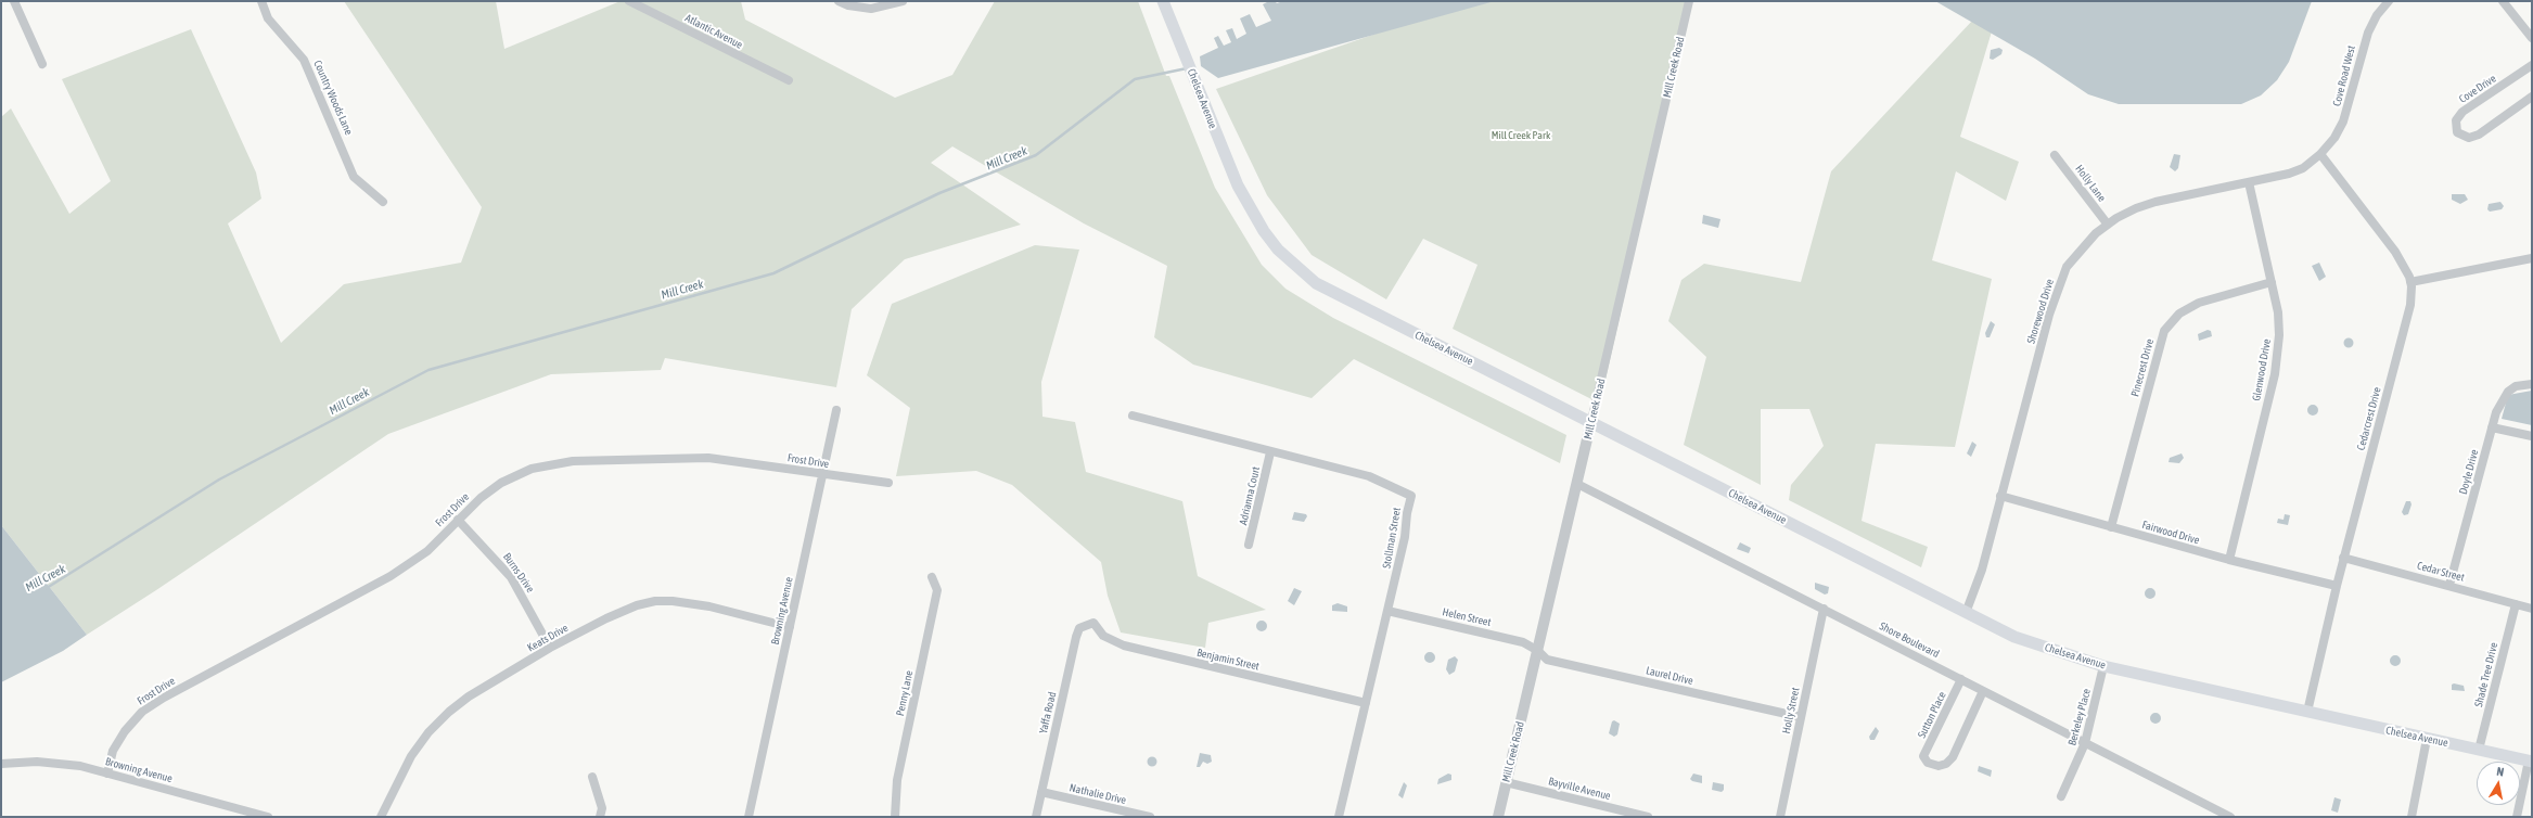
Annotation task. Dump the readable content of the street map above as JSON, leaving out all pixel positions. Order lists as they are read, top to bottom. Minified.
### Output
{"streets":{"main road":["Chelsea Avenue"],"street":["Atlantic Avenue","Mill Creek Road","Cove Road West","Cove Drive","Country Woods Lane","Holly Lane","Shorewood Drive","Pinecrest Drive","Glenwood Drive","Cedarcrest Drive","Frost Drive","Doyle Drive","Adrianna Court","Fairwood Drive","Stollman Street","Cedar Street","Burns Drive","Browning Avenue","Helen Street","Keats Drive","Shore Boulevard","Benjamin Street","Shade Tree Drive","Laurel Drive","Penny Lane","Holly Street","Yaffa Road","Sutton Place","Berkeley Place","Bayville Avenue","Nathalie Drive"]},"crossings":[["Mill Creek Road","Chelsea Avenue"],["Mill Creek Road","Helen Street"],["Mill Creek Road","Shore Boulevard"],["Mill Creek Road","Laurel Drive"],["Mill Creek Road","Bayville Avenue"],["Cove Road West","Shorewood Drive"],["Cove Road West","Cedarcrest Drive"],["Chelsea Avenue","Shorewood Drive"],["Chelsea Avenue","Cedarcrest Drive"],["Chelsea Avenue","Shade Tree Drive"],["Chelsea Avenue","Berkeley Place"],["Holly Lane","Shorewood Drive"],["Shorewood Drive","Glenwood Drive"],["Shorewood Drive","Cedarcrest Drive"],["Shorewood Drive","Fairwood Drive"],["Pinecrest Drive","Glenwood Drive"],["Pinecrest Drive","Fairwood Drive"],["Glenwood Drive","Fairwood Drive"],["Cedarcrest Drive","Fairwood Drive"],["Cedarcrest Drive","Cedar Street"],["Frost Drive","Burns Drive"],["Frost Drive","Browning Avenue"],["Doyle Drive","Cedar Street"],["Adrianna Court","Stollman Street"],["Stollman Street","Helen Street"],["Stollman Street","Benjamin Street"],["Cedar Street","Shade Tree Drive"],["Burns Drive","Keats Drive"],["Browning Avenue","Keats Drive"],["Helen Street","Laurel Drive"],["Shore Boulevard","Holly Street"],["Shore Boulevard","Sutton Place"],["Shore Boulevard","Berkeley Place"],["Benjamin Street","Yaffa Road"],["Laurel Drive","Holly Street"],["Yaffa Road","Nathalie Drive"]],"water":["Mill Creek"],"parks":["Mill Creek Park"],"north":"top"}
